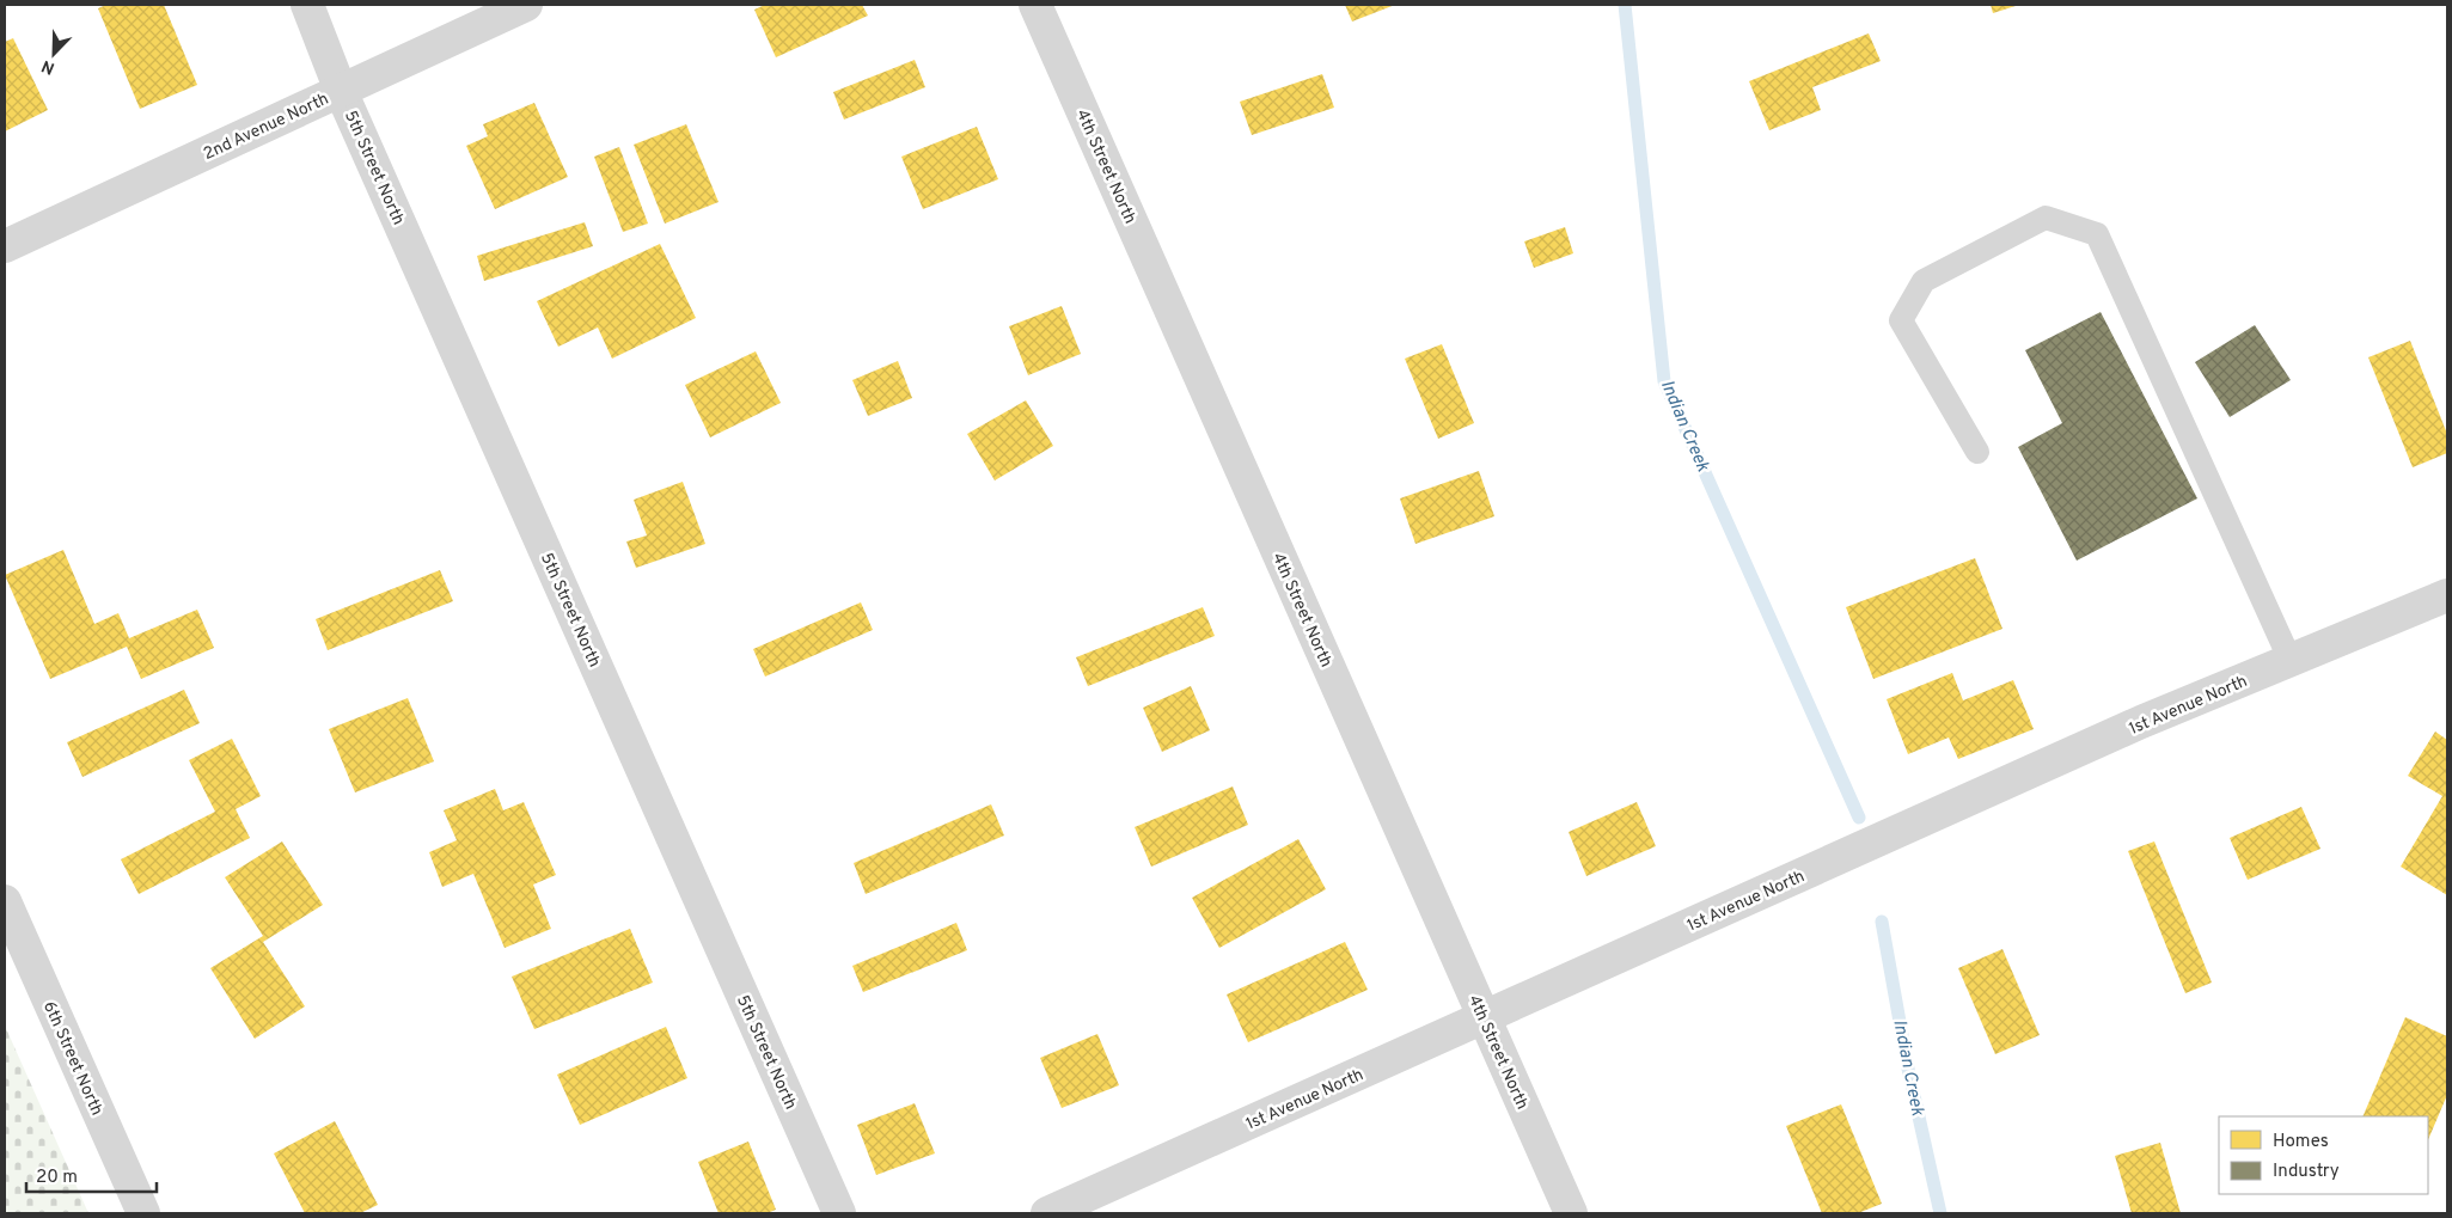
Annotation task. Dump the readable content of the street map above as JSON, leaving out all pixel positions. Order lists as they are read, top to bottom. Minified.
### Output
{"streets":{"street":["2nd Avenue North","4th Street North","5th Street North","1st Avenue North","6th Street North"]},"crossings":[["2nd Avenue North","5th Street North"],["4th Street North","1st Avenue North"]],"water":["Indian Creek"],"legend":["Homes","Industry"],"scale_bar":"20 m","north":"bottom left"}
